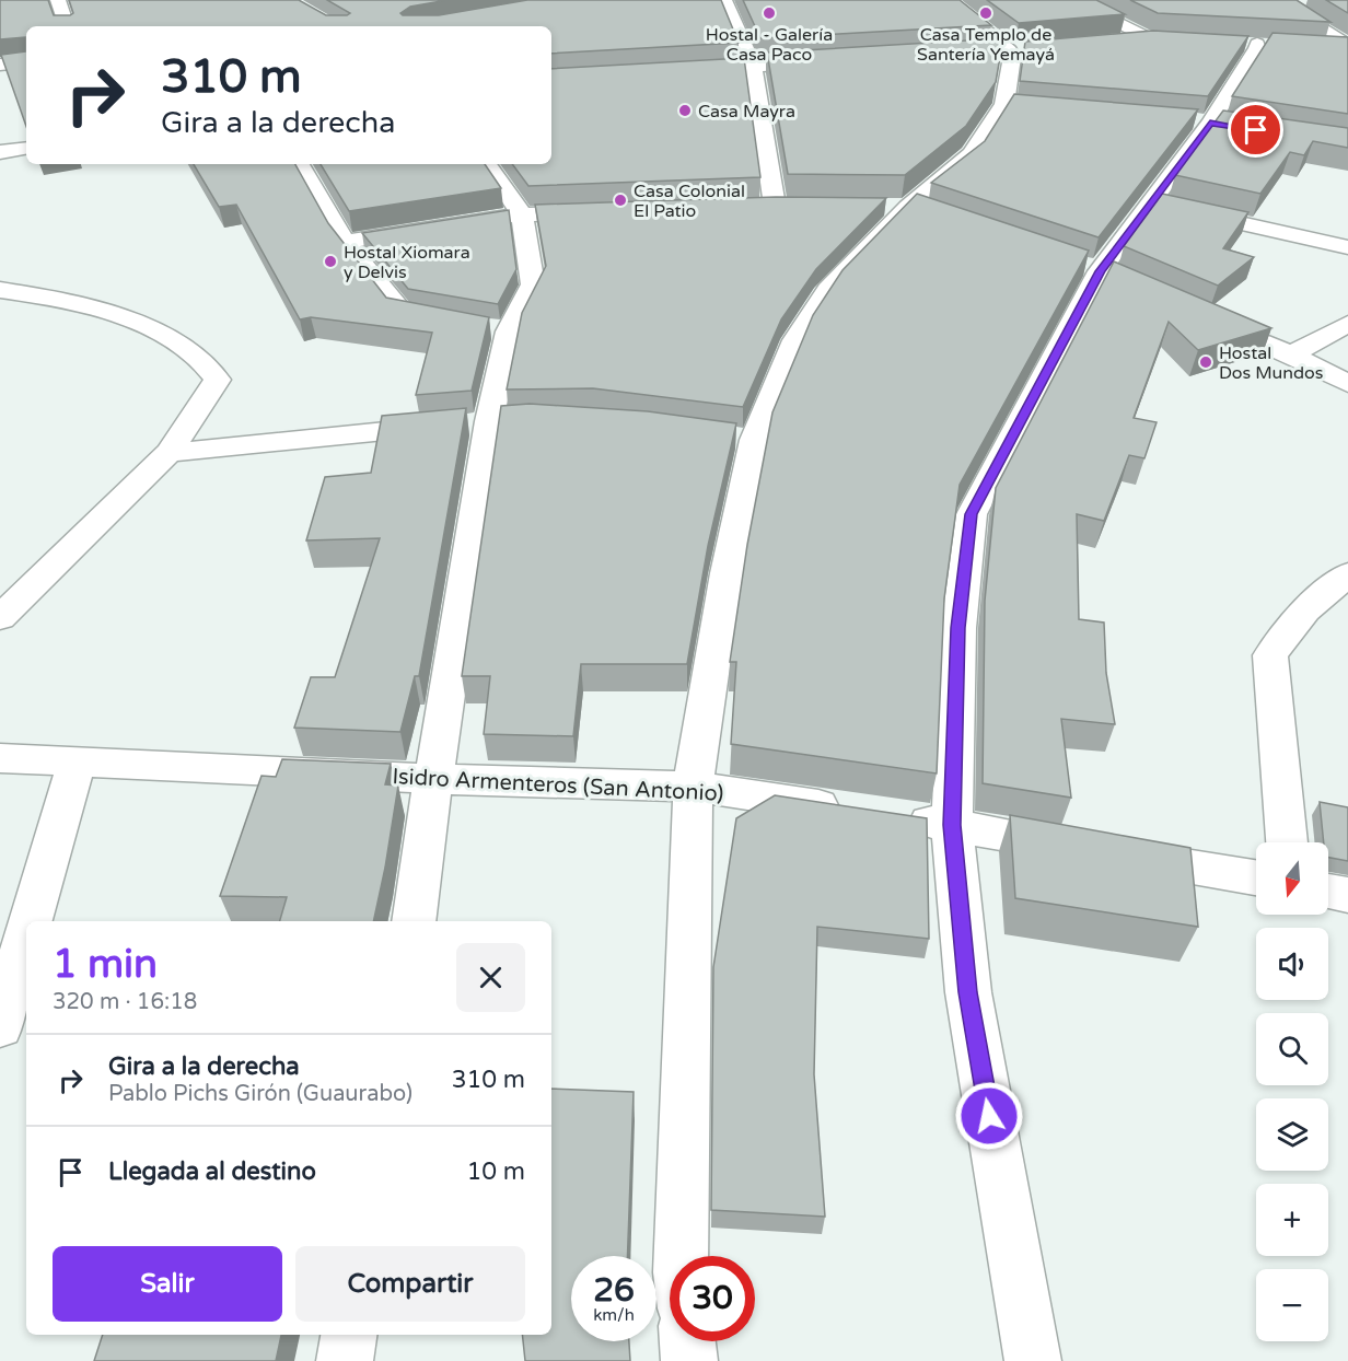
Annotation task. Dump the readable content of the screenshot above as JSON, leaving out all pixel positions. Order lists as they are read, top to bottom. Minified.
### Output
{"streets":{"street":["Isidro Armenteros (San Antonio)"]},"places":["Hostal - Galería Casa Paco","Casa Templo de Santería Yemayá","Casa Mayra","Casa Colonial El Patio","Hostal Xiomara y Delvis","Hostal Dos Mundos"],"north":"bottom","page":{"turn":["310 m","Gira a la derecha"],"map_buttons":["+","−"],"heading":["1 min","320 m · 16:18"],"list":[{"name":"Gira a la derecha","note":"Pablo Pichs Girón (Guaurabo)","value":"310 m"},{"name":"Llegada al destino","value":"10 m"}],"buttons":["Salir","Compartir"],"speed":"26 km/h","limit":"30"}}
